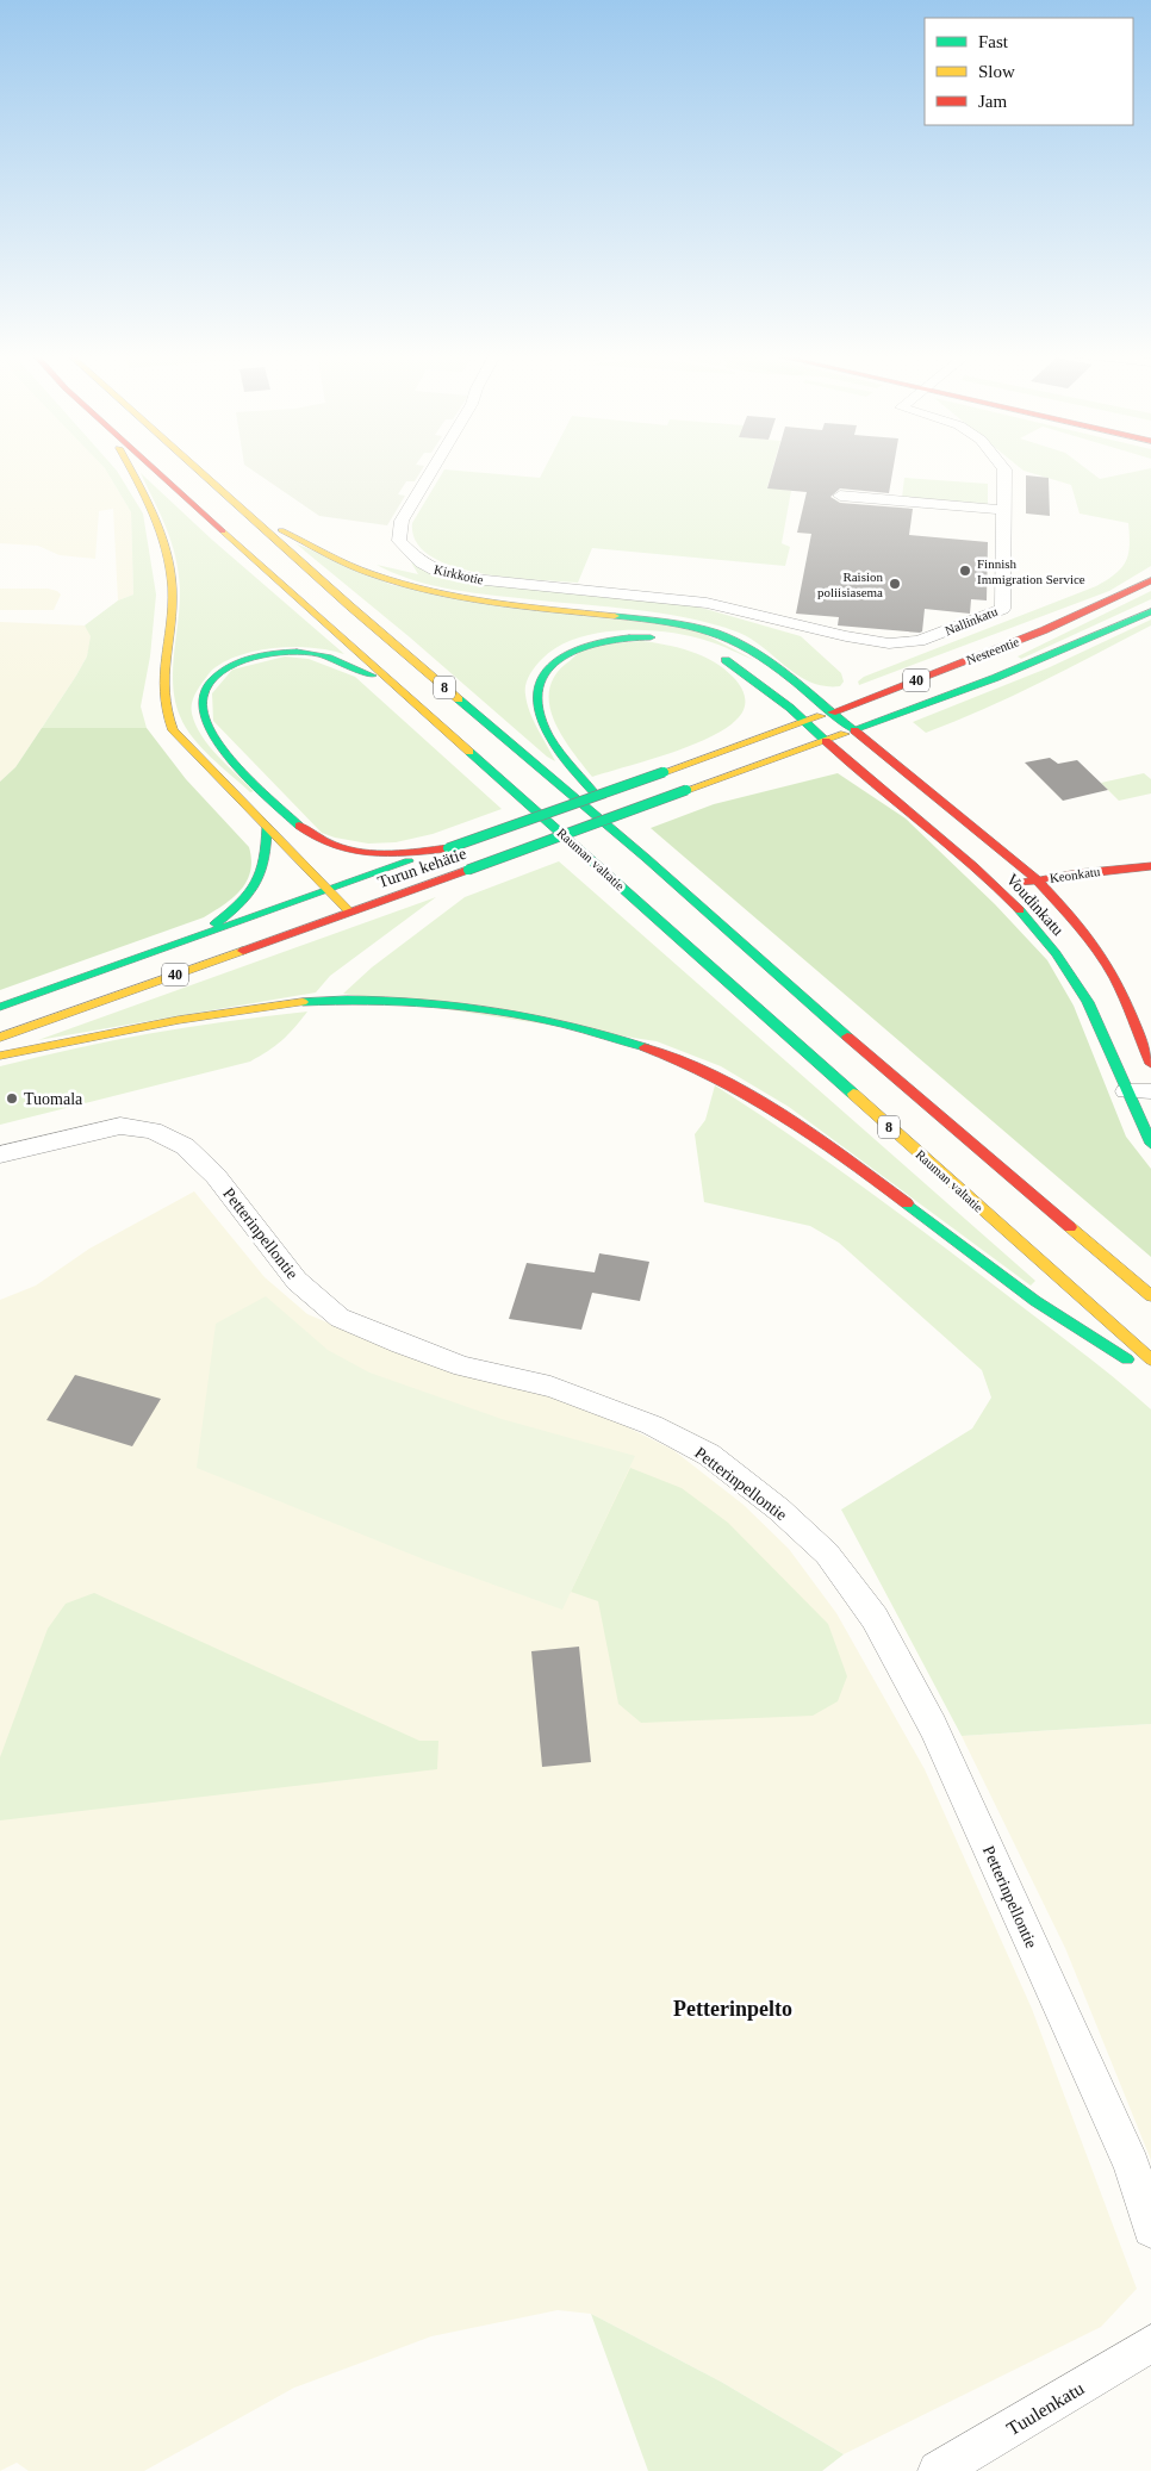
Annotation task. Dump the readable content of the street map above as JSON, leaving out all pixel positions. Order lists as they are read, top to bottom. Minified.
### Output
{"streets":{"main road":["Nesteentie","40","8","Rauman valtatie","Turun kehätie","Keonkatu","Voudinkatu"],"street":["Kirkkotie","Nallinkatu","Petterinpellontie","Tuulenkatu"]},"crossings":[["Kirkkotie","Nallinkatu"],["Nesteentie","Turun kehätie"],["Nesteentie","Voudinkatu"],["8","Voudinkatu"],["Turun kehätie","Voudinkatu"],["Keonkatu","Voudinkatu"]],"districts":["Petterinpelto"],"places":["Finnish Immigration Service","Raision poliisiasema","Tuomala"],"legend":["Fast","Slow","Jam"]}
